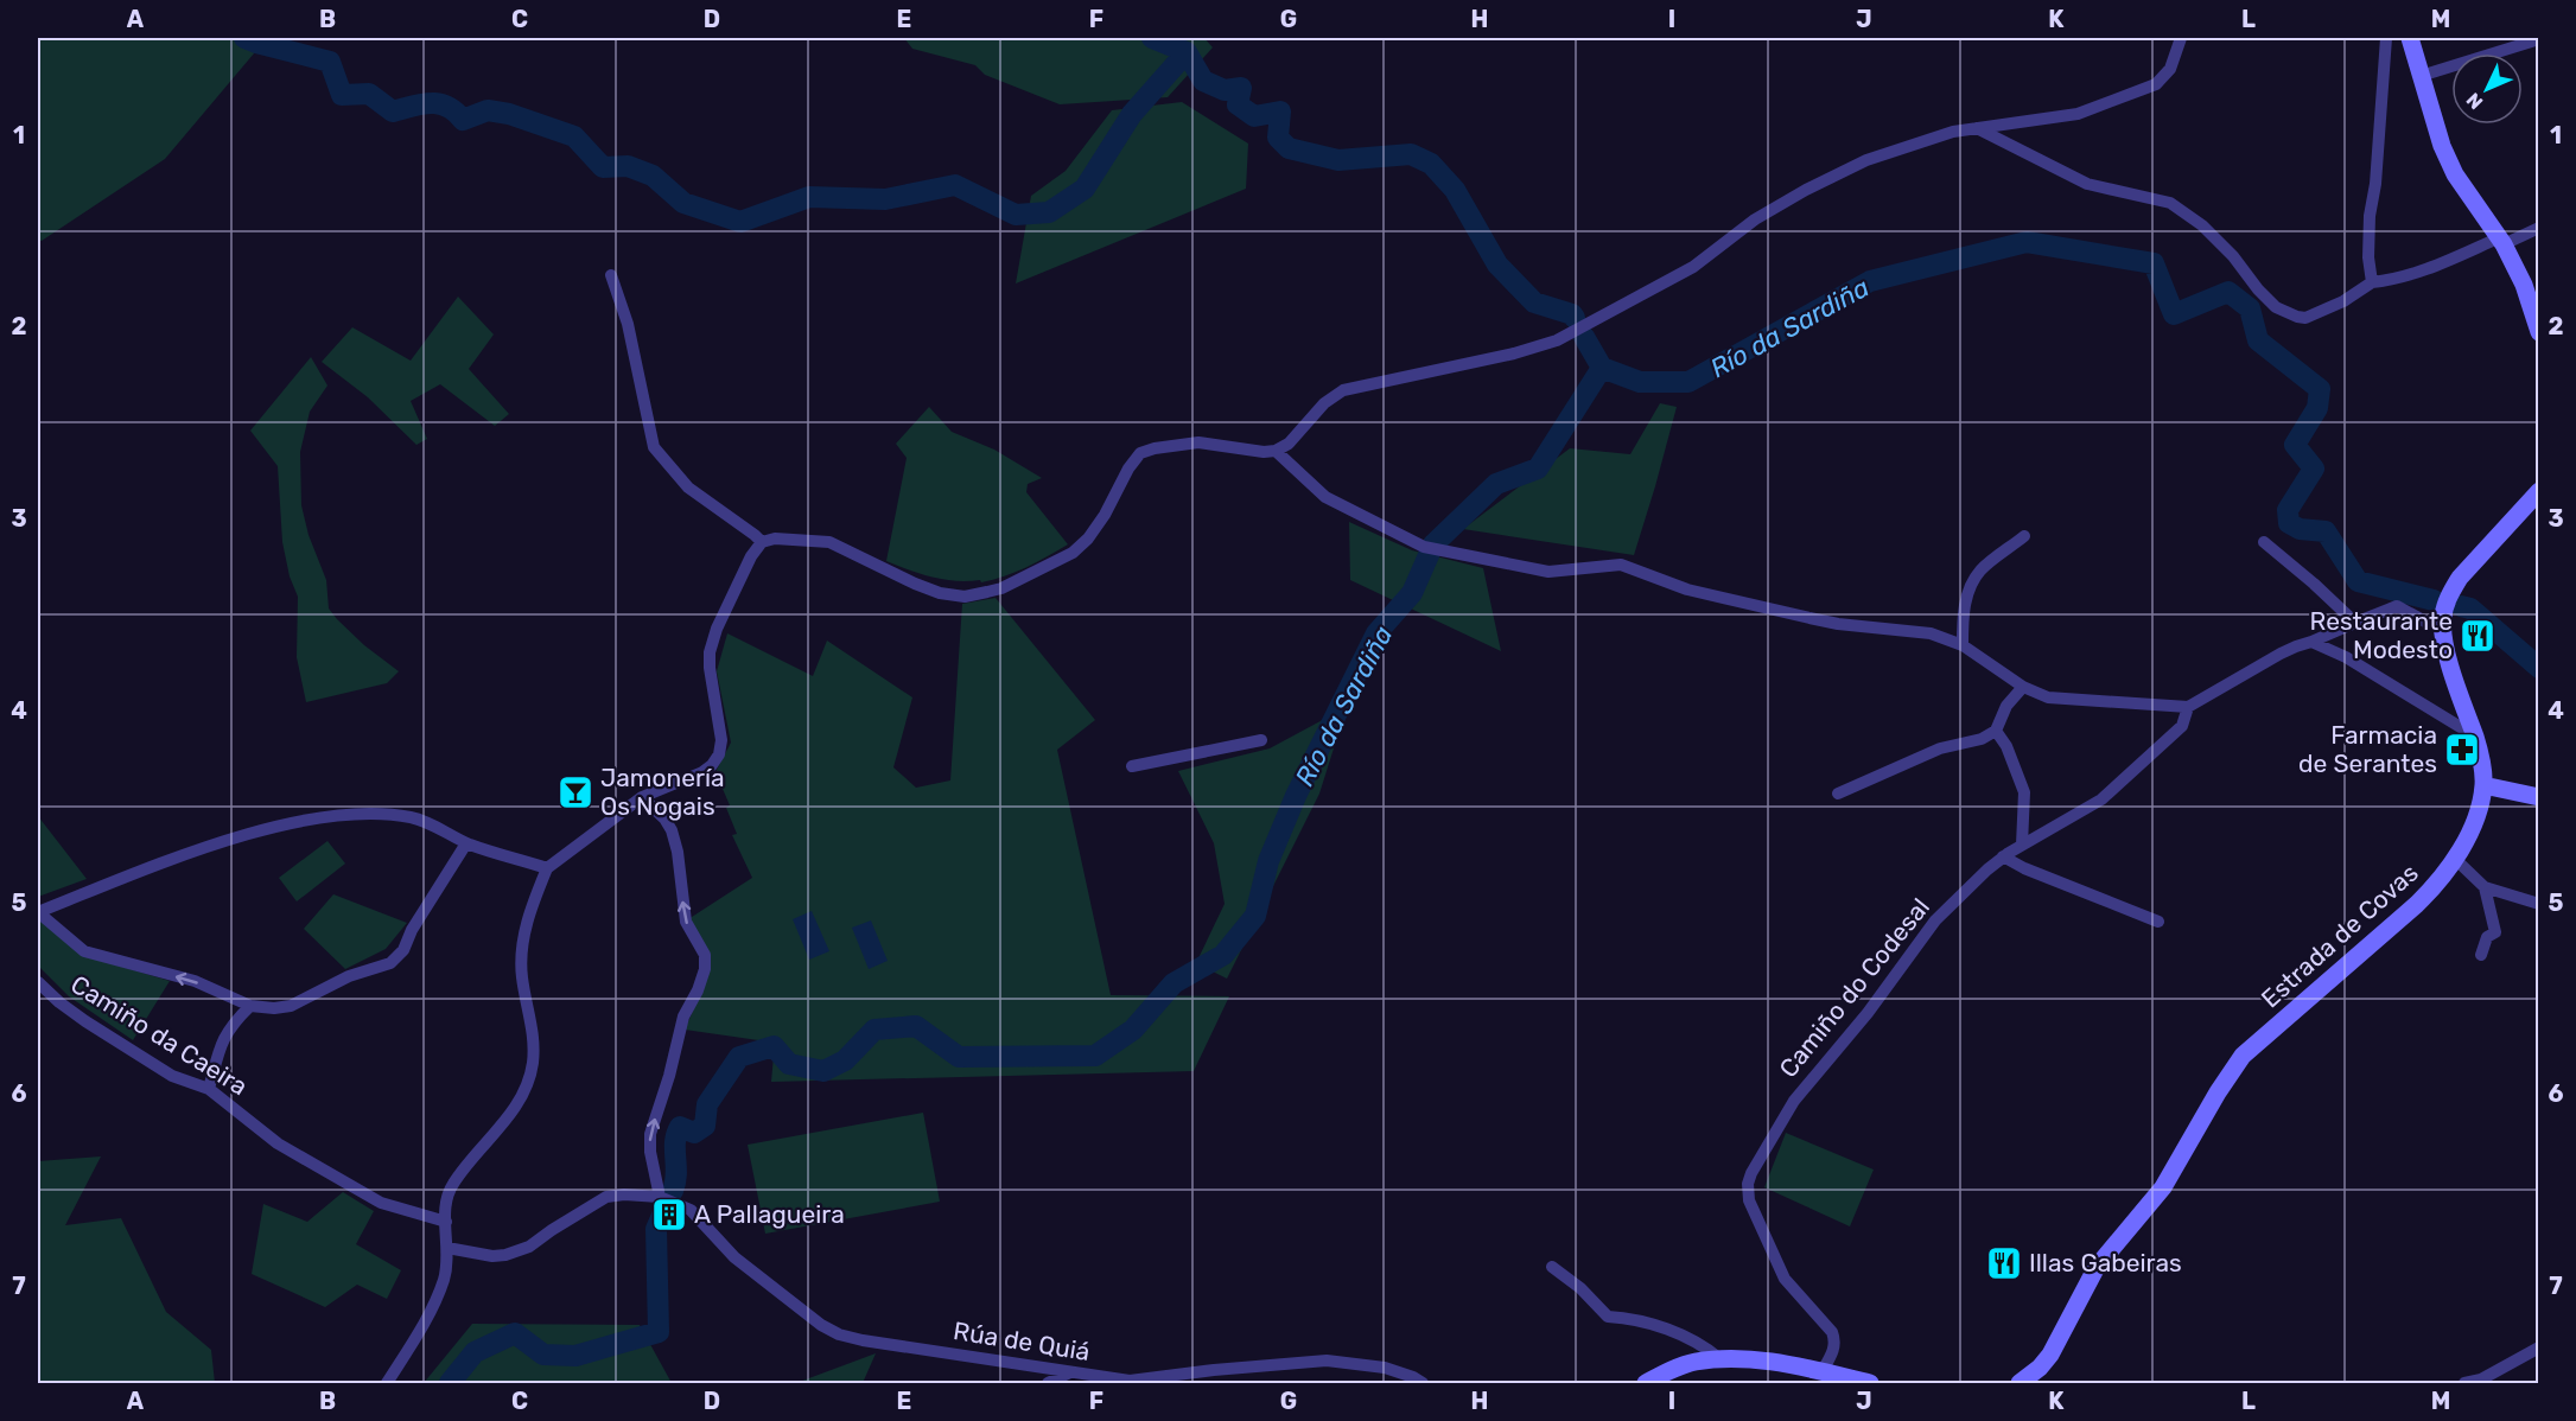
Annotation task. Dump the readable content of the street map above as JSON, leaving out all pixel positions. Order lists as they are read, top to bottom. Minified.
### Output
{"streets":{"main road":["Estrada de Covas"],"street":["Camiño do Codesal","Camiño da Caeira","Rúa de Quiá"]},"water":["Río da Sardiña"],"places":{"restaurant":["Restaurante Modesto","Illas Gabeiras"],"pharmacy":["Farmacia de Serantes"],"bar":["Jamonería Os Nogais"],"building":["A Pallagueira"]},"north":"bottom left","grid":{"columns":["A","B","C","D","E","F","G","H","I","J","K","L","M"],"rows":["1","2","3","4","5","6","7"]}}
